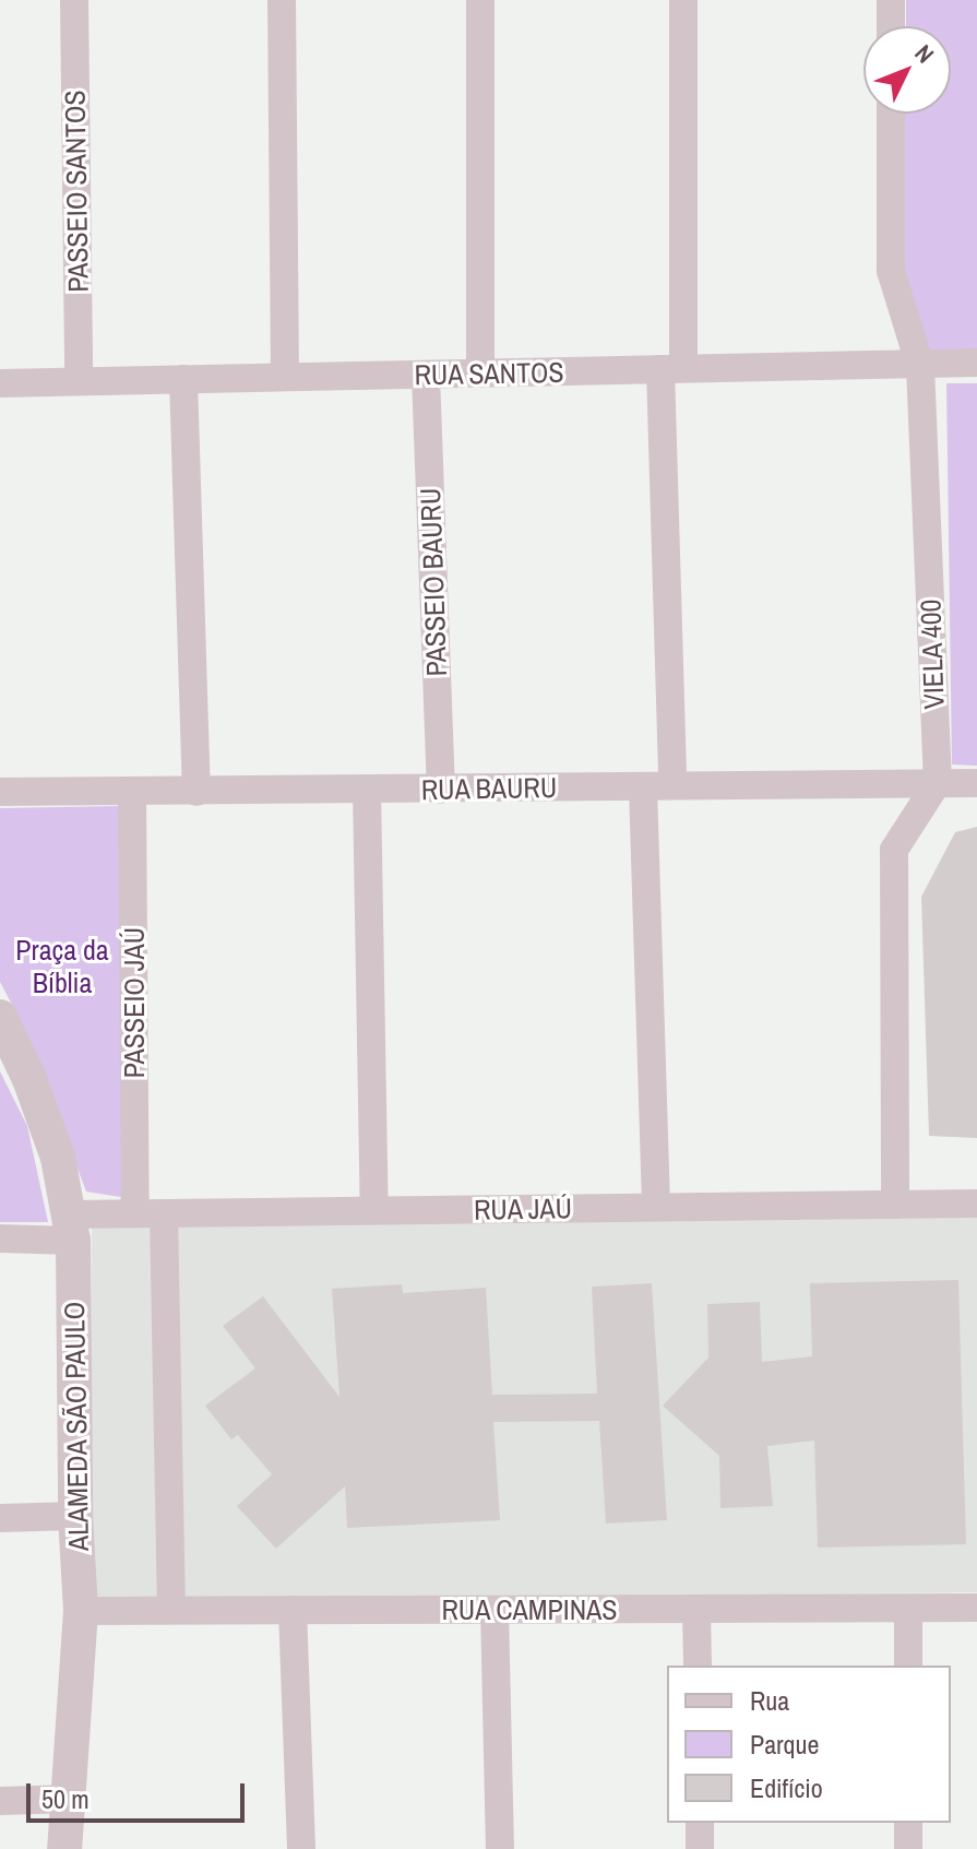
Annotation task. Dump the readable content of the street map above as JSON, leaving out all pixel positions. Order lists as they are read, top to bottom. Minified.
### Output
{"streets":{"street":["PASSEIO SANTOS","RUA SANTOS","PASSEIO BAURU","VIELA 400","RUA BAURU","PASSEIO JAÚ","RUA JAÚ","ALAMEDA SÃO PAULO","RUA CAMPINAS"]},"crossings":[["PASSEIO SANTOS","RUA SANTOS"],["RUA SANTOS","PASSEIO BAURU"],["RUA SANTOS","VIELA 400"],["PASSEIO BAURU","RUA BAURU"],["VIELA 400","RUA BAURU"],["RUA BAURU","PASSEIO JAÚ"],["PASSEIO JAÚ","RUA JAÚ"],["PASSEIO JAÚ","RUA CAMPINAS"],["RUA JAÚ","ALAMEDA SÃO PAULO"],["ALAMEDA SÃO PAULO","RUA CAMPINAS"]],"parks":["Praça da Bíblia"],"legend":["Rua","Parque","Edifício"],"scale_bar":"50 m","north":"top right"}
